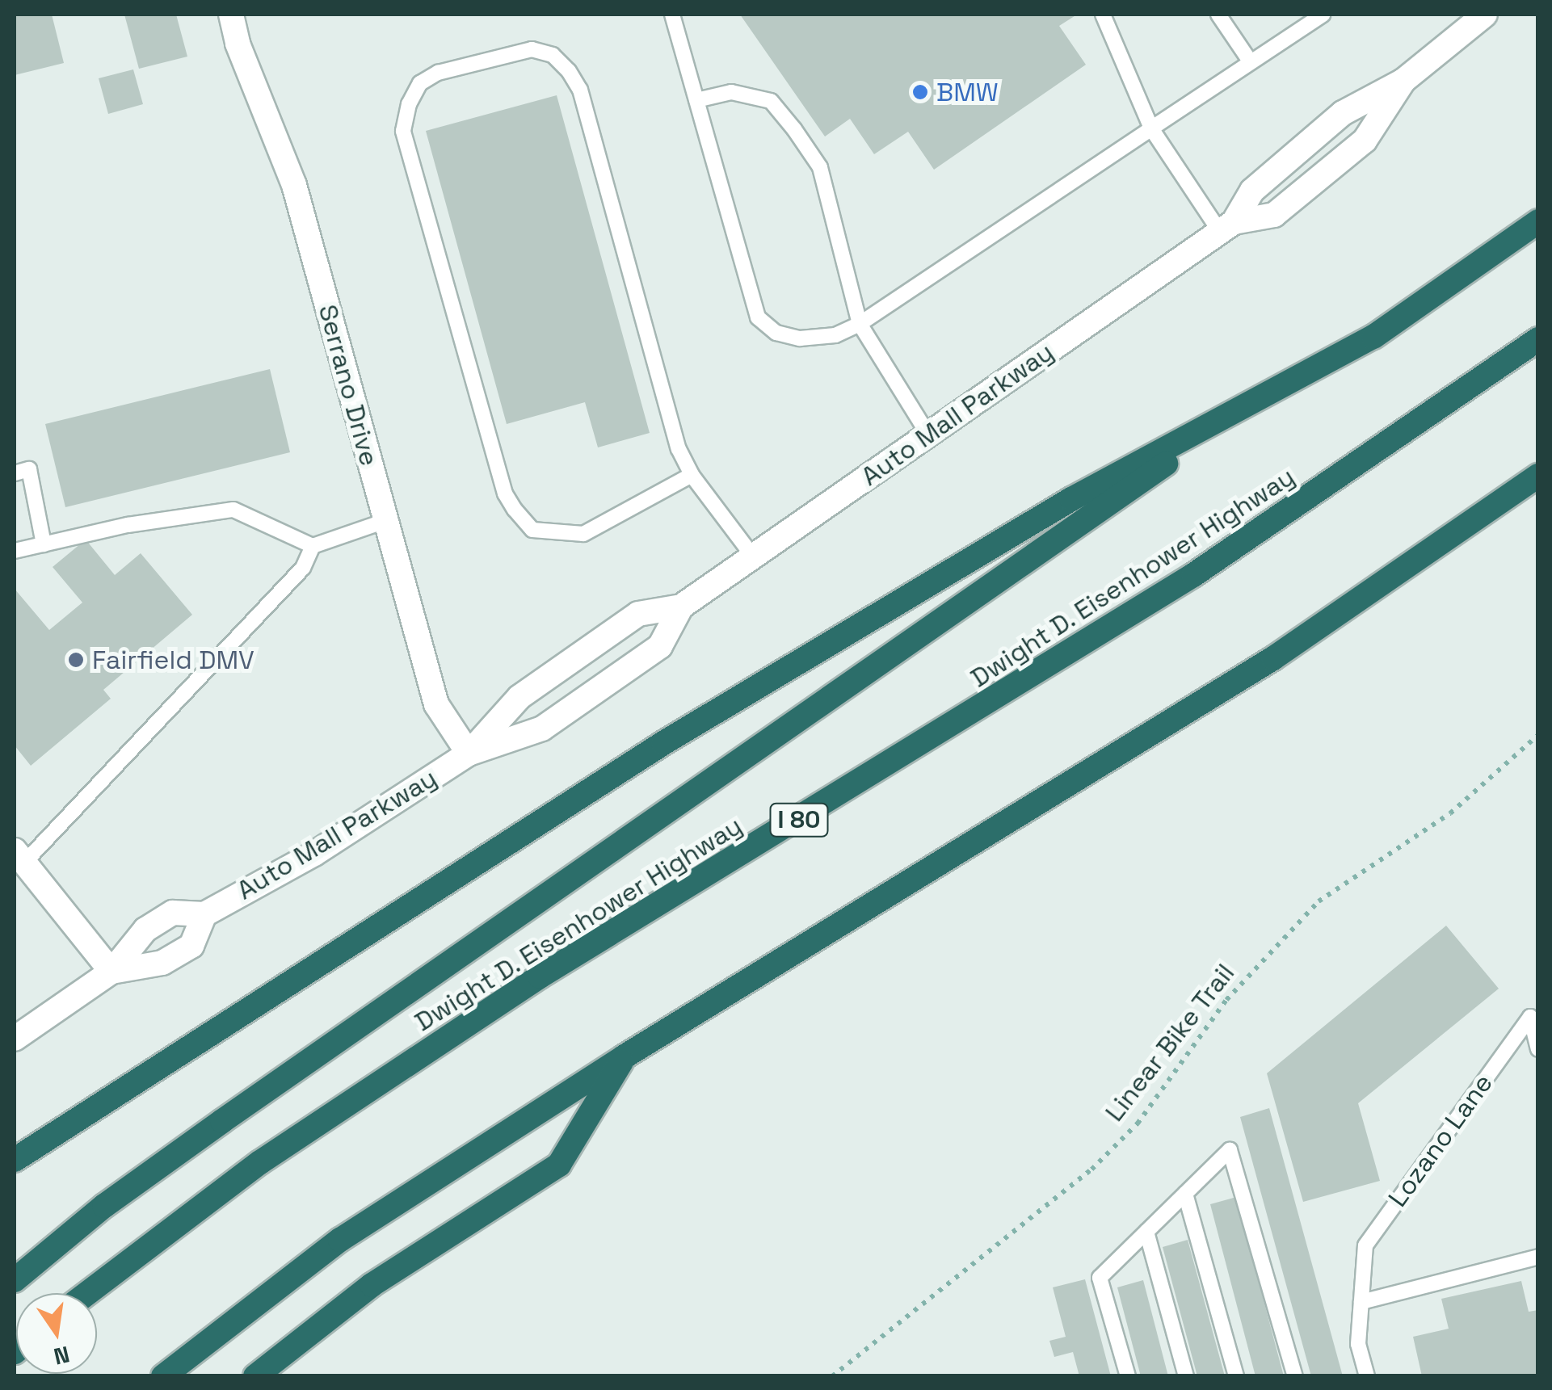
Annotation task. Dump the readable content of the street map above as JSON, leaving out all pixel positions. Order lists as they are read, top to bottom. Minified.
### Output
{"streets":{"highway":["Dwight D. Eisenhower Highway","I 80"],"street":["Serrano Drive","Auto Mall Parkway"],"lane":["Lozano Lane"],"path":["Linear Bike Trail"]},"crossings":[["Serrano Drive","Auto Mall Parkway"]],"places":["BMW","Fairfield DMV"],"north":"bottom"}
